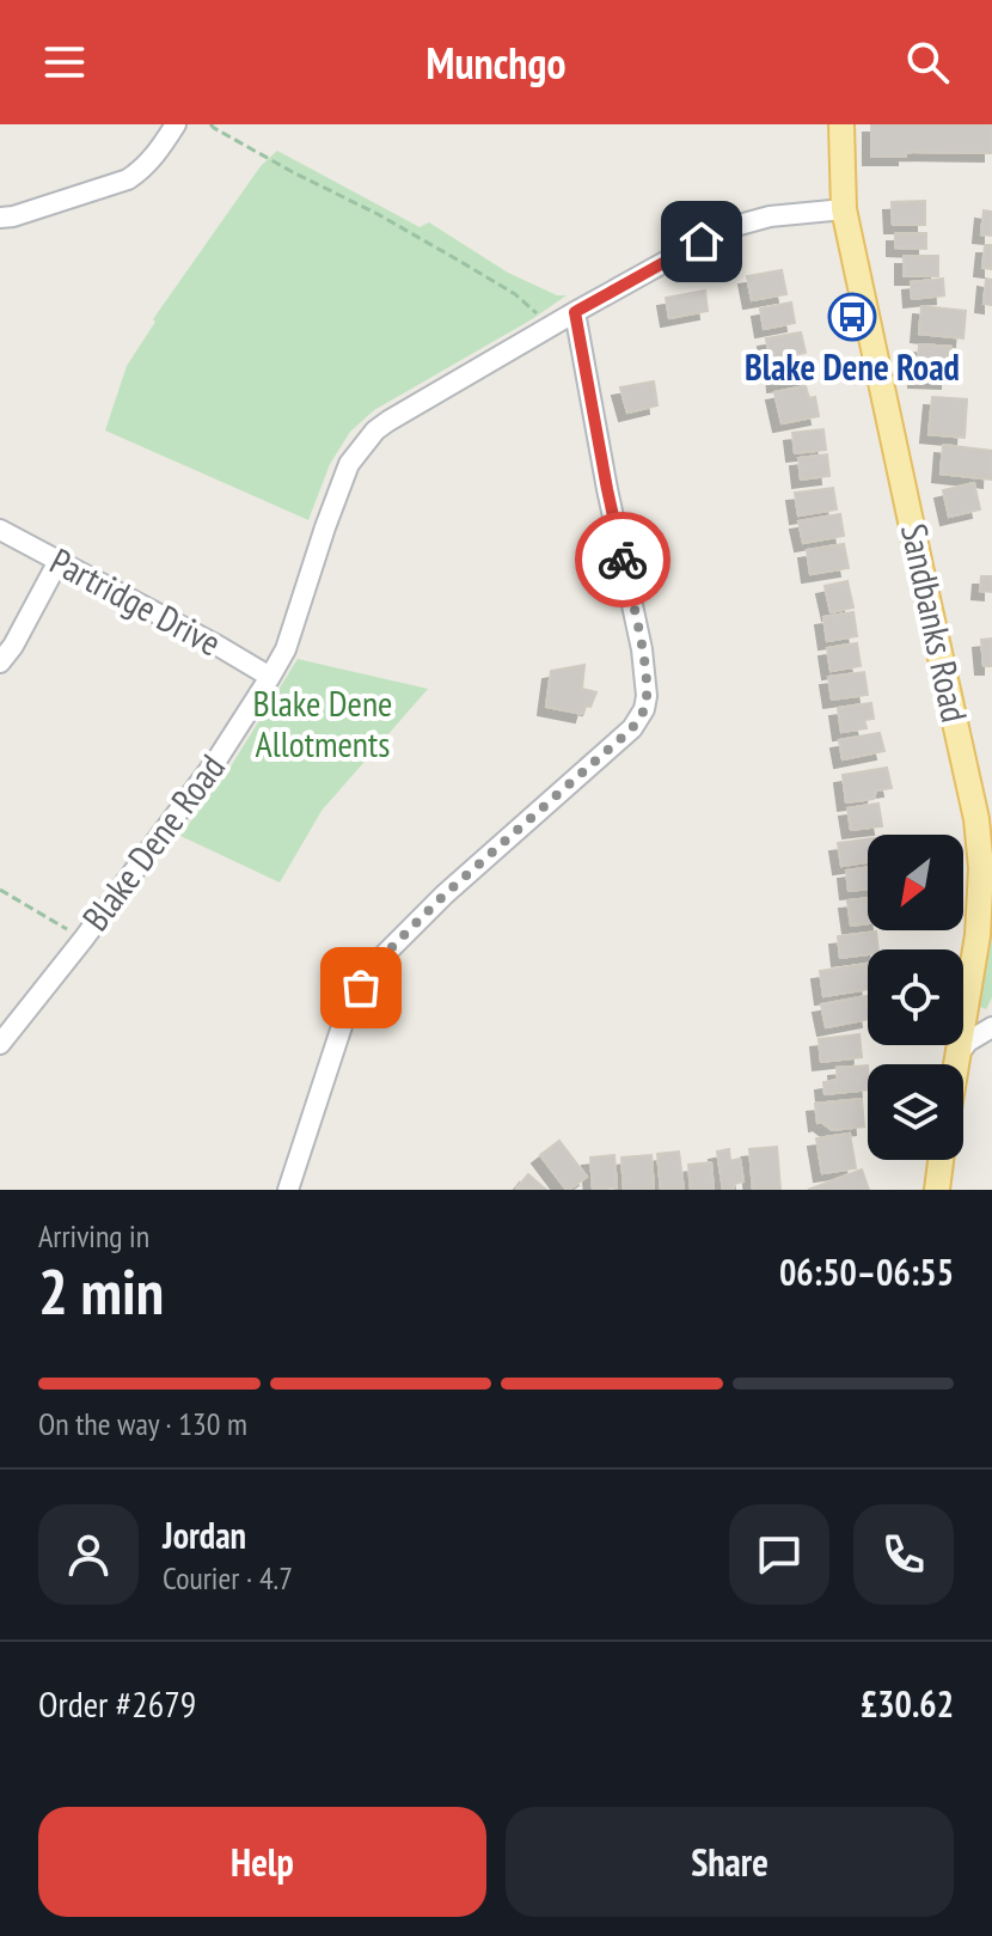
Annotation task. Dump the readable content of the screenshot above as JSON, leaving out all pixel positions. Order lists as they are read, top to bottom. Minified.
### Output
{"streets":{"main road":["Sandbanks Road"],"street":["Partridge Drive","Blake Dene Road"]},"crossings":[["Partridge Drive","Blake Dene Road"],["Sandbanks Road","Blake Dene Road"]],"parks":["Blake Dene Allotments"],"places":{"bus stop":["Blake Dene Road"]},"north":"bottom left","page":{"header":"Munchgo","heading":["2 min","Arriving in","06:50–06:55"],"panel":["Jordan","Courier · 4.7","Order #2679","£30.62"],"bar":"On the way · 130 m","buttons":["Help","Share"]}}
